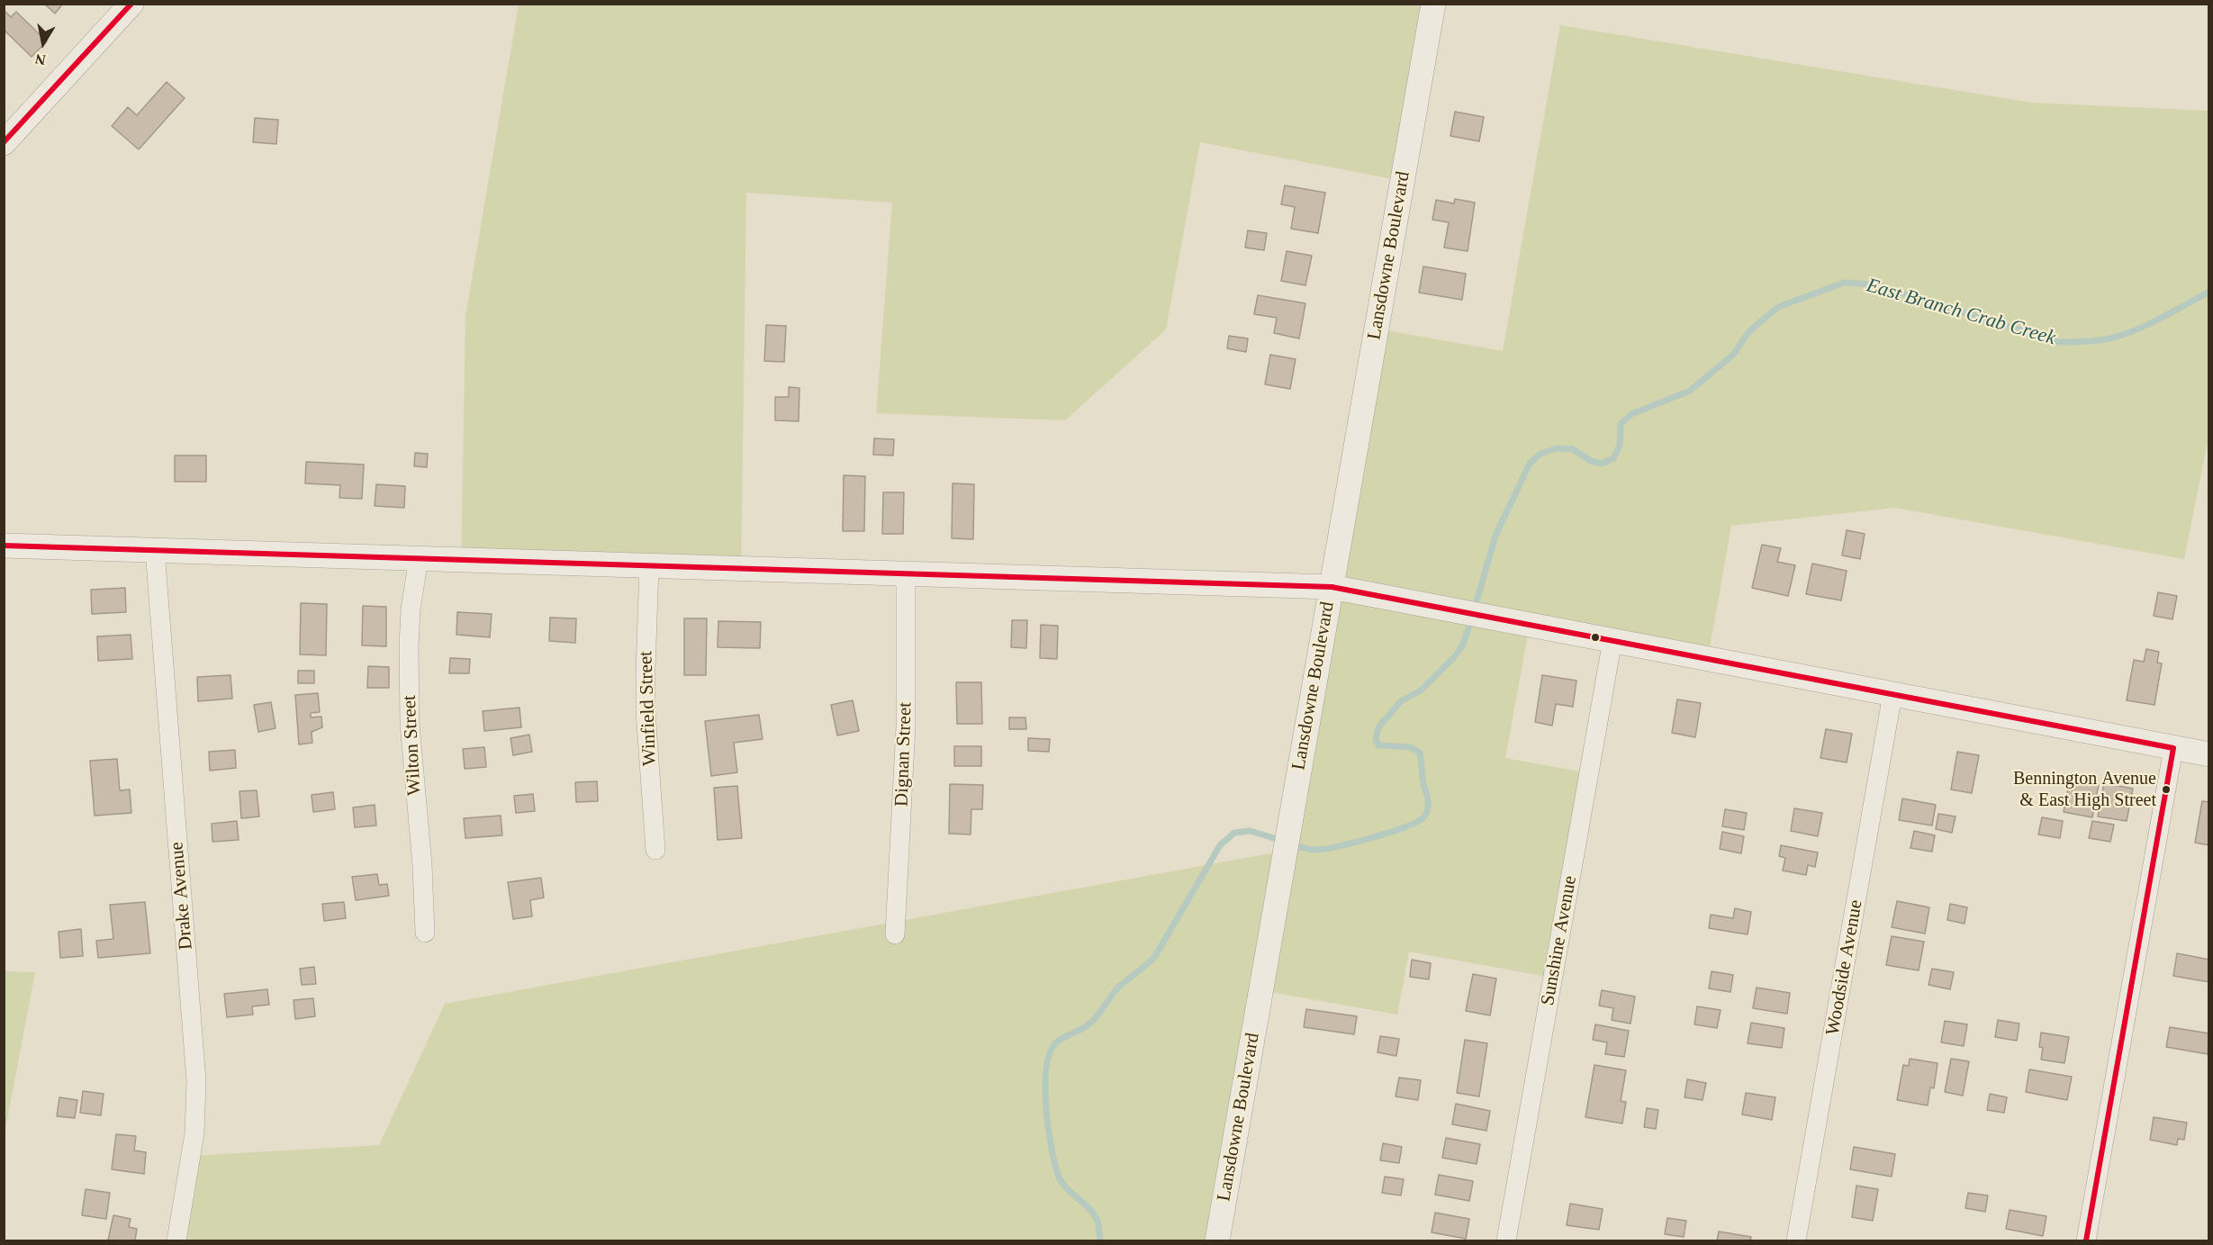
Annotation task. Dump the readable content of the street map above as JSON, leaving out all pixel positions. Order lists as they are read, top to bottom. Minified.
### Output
{"streets":{"street":["Lansdowne Boulevard","Winfield Street","Wilton Street","Dignan Street","Drake Avenue","Sunshine Avenue","Woodside Avenue"]},"water":["East Branch Crab Creek"],"places":["Bennington Avenue & East High Street"],"north":"bottom"}
